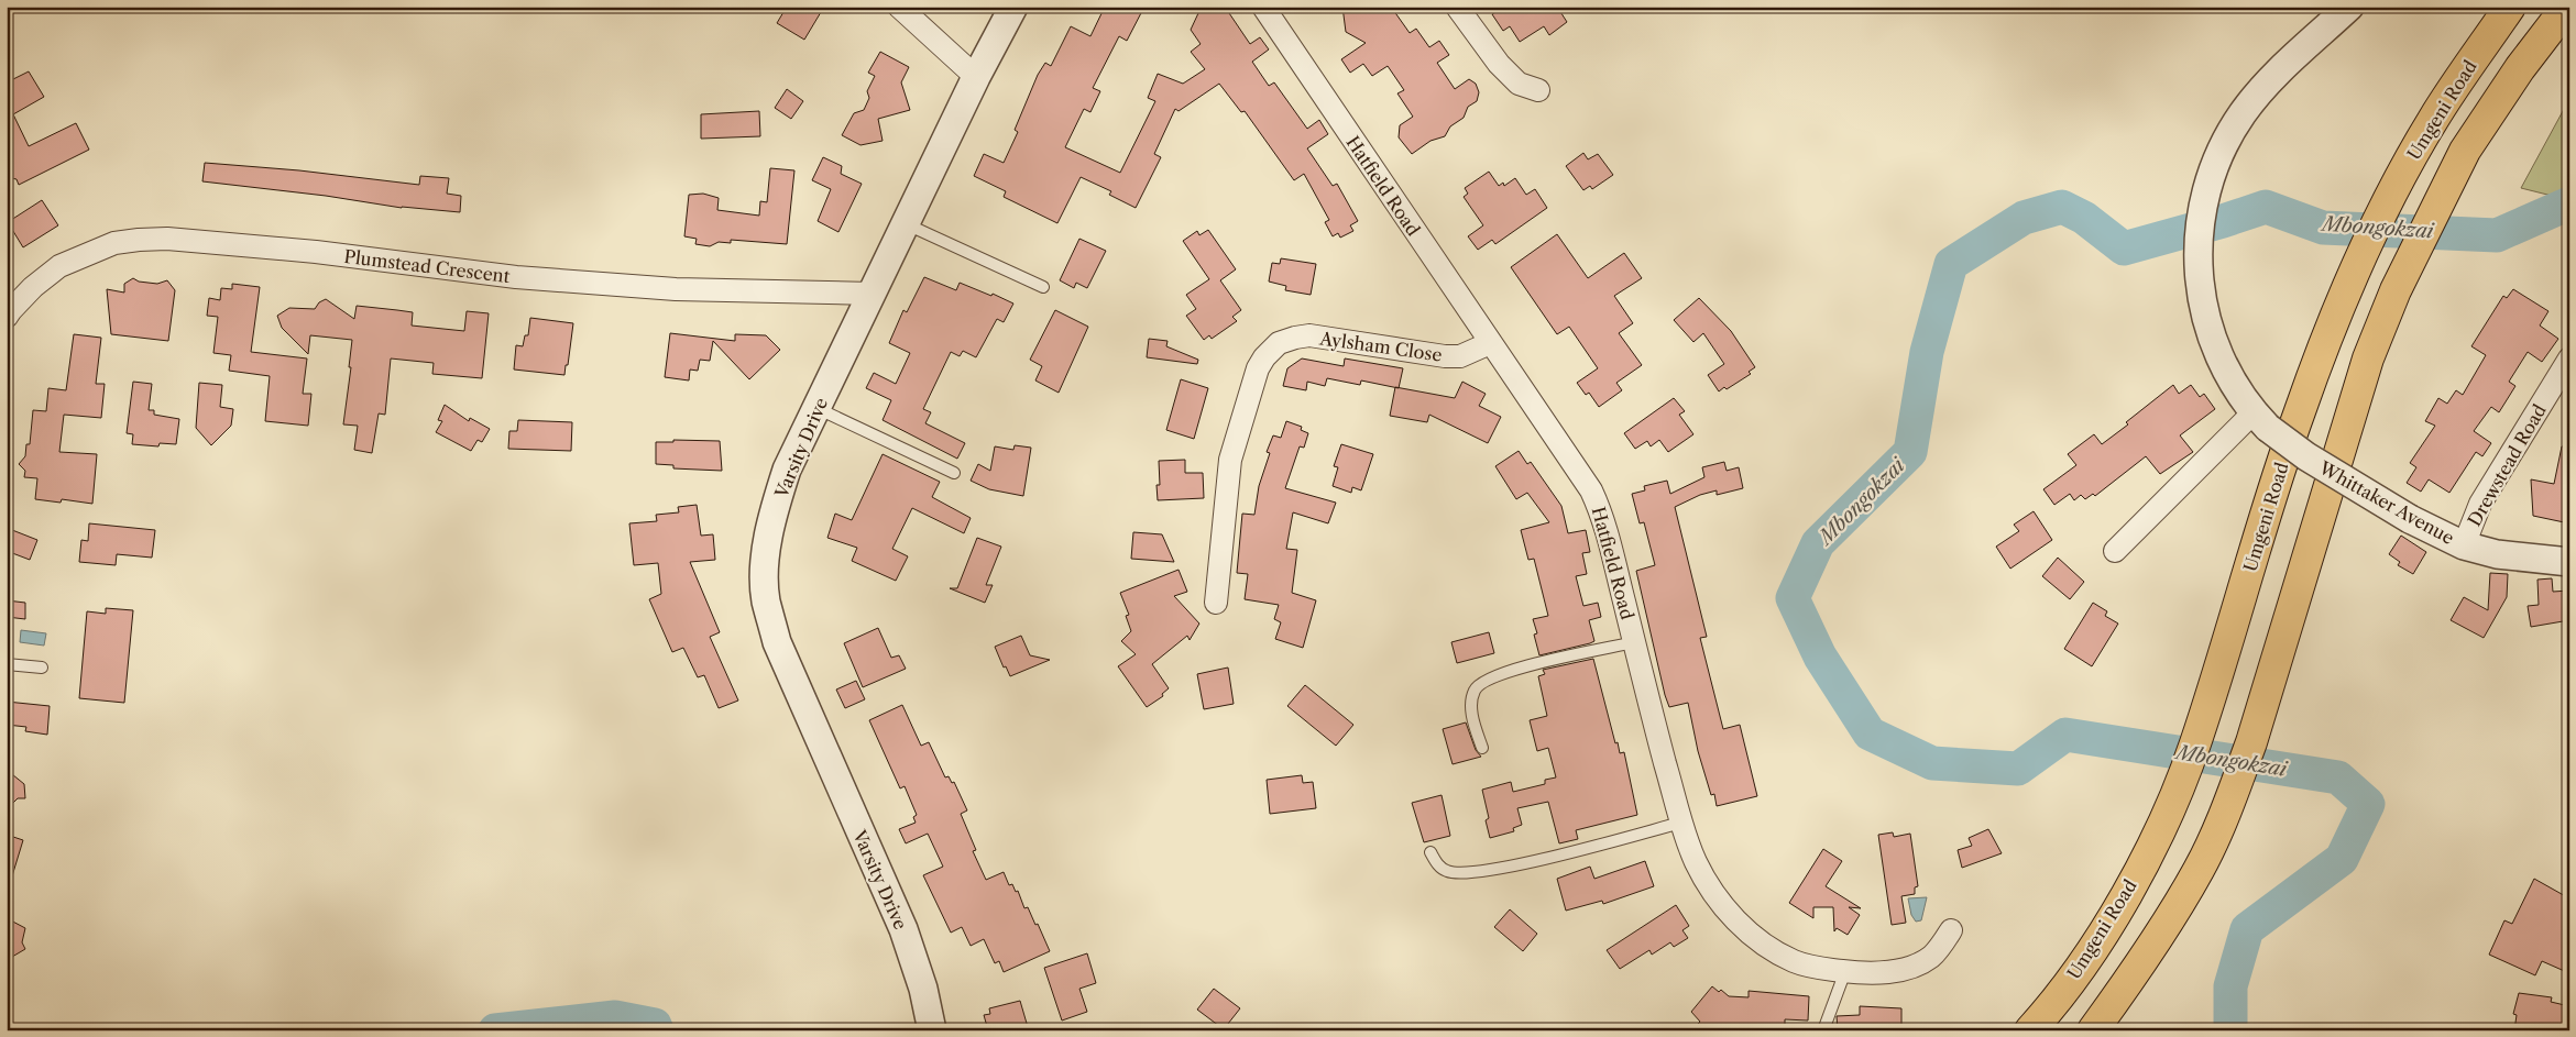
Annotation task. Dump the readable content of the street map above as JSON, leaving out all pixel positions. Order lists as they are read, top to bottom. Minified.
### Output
{"streets":{"highway":["Umgeni Road"],"street":["Hatfield Road","Plumstead Crescent","Aylsham Close","Varsity Drive","Drewstead Road","Whittaker Avenue"]},"crossings":[["Hatfield Road","Aylsham Close"],["Plumstead Crescent","Varsity Drive"],["Drewstead Road","Whittaker Avenue"]],"water":["Mbongokzai"]}
